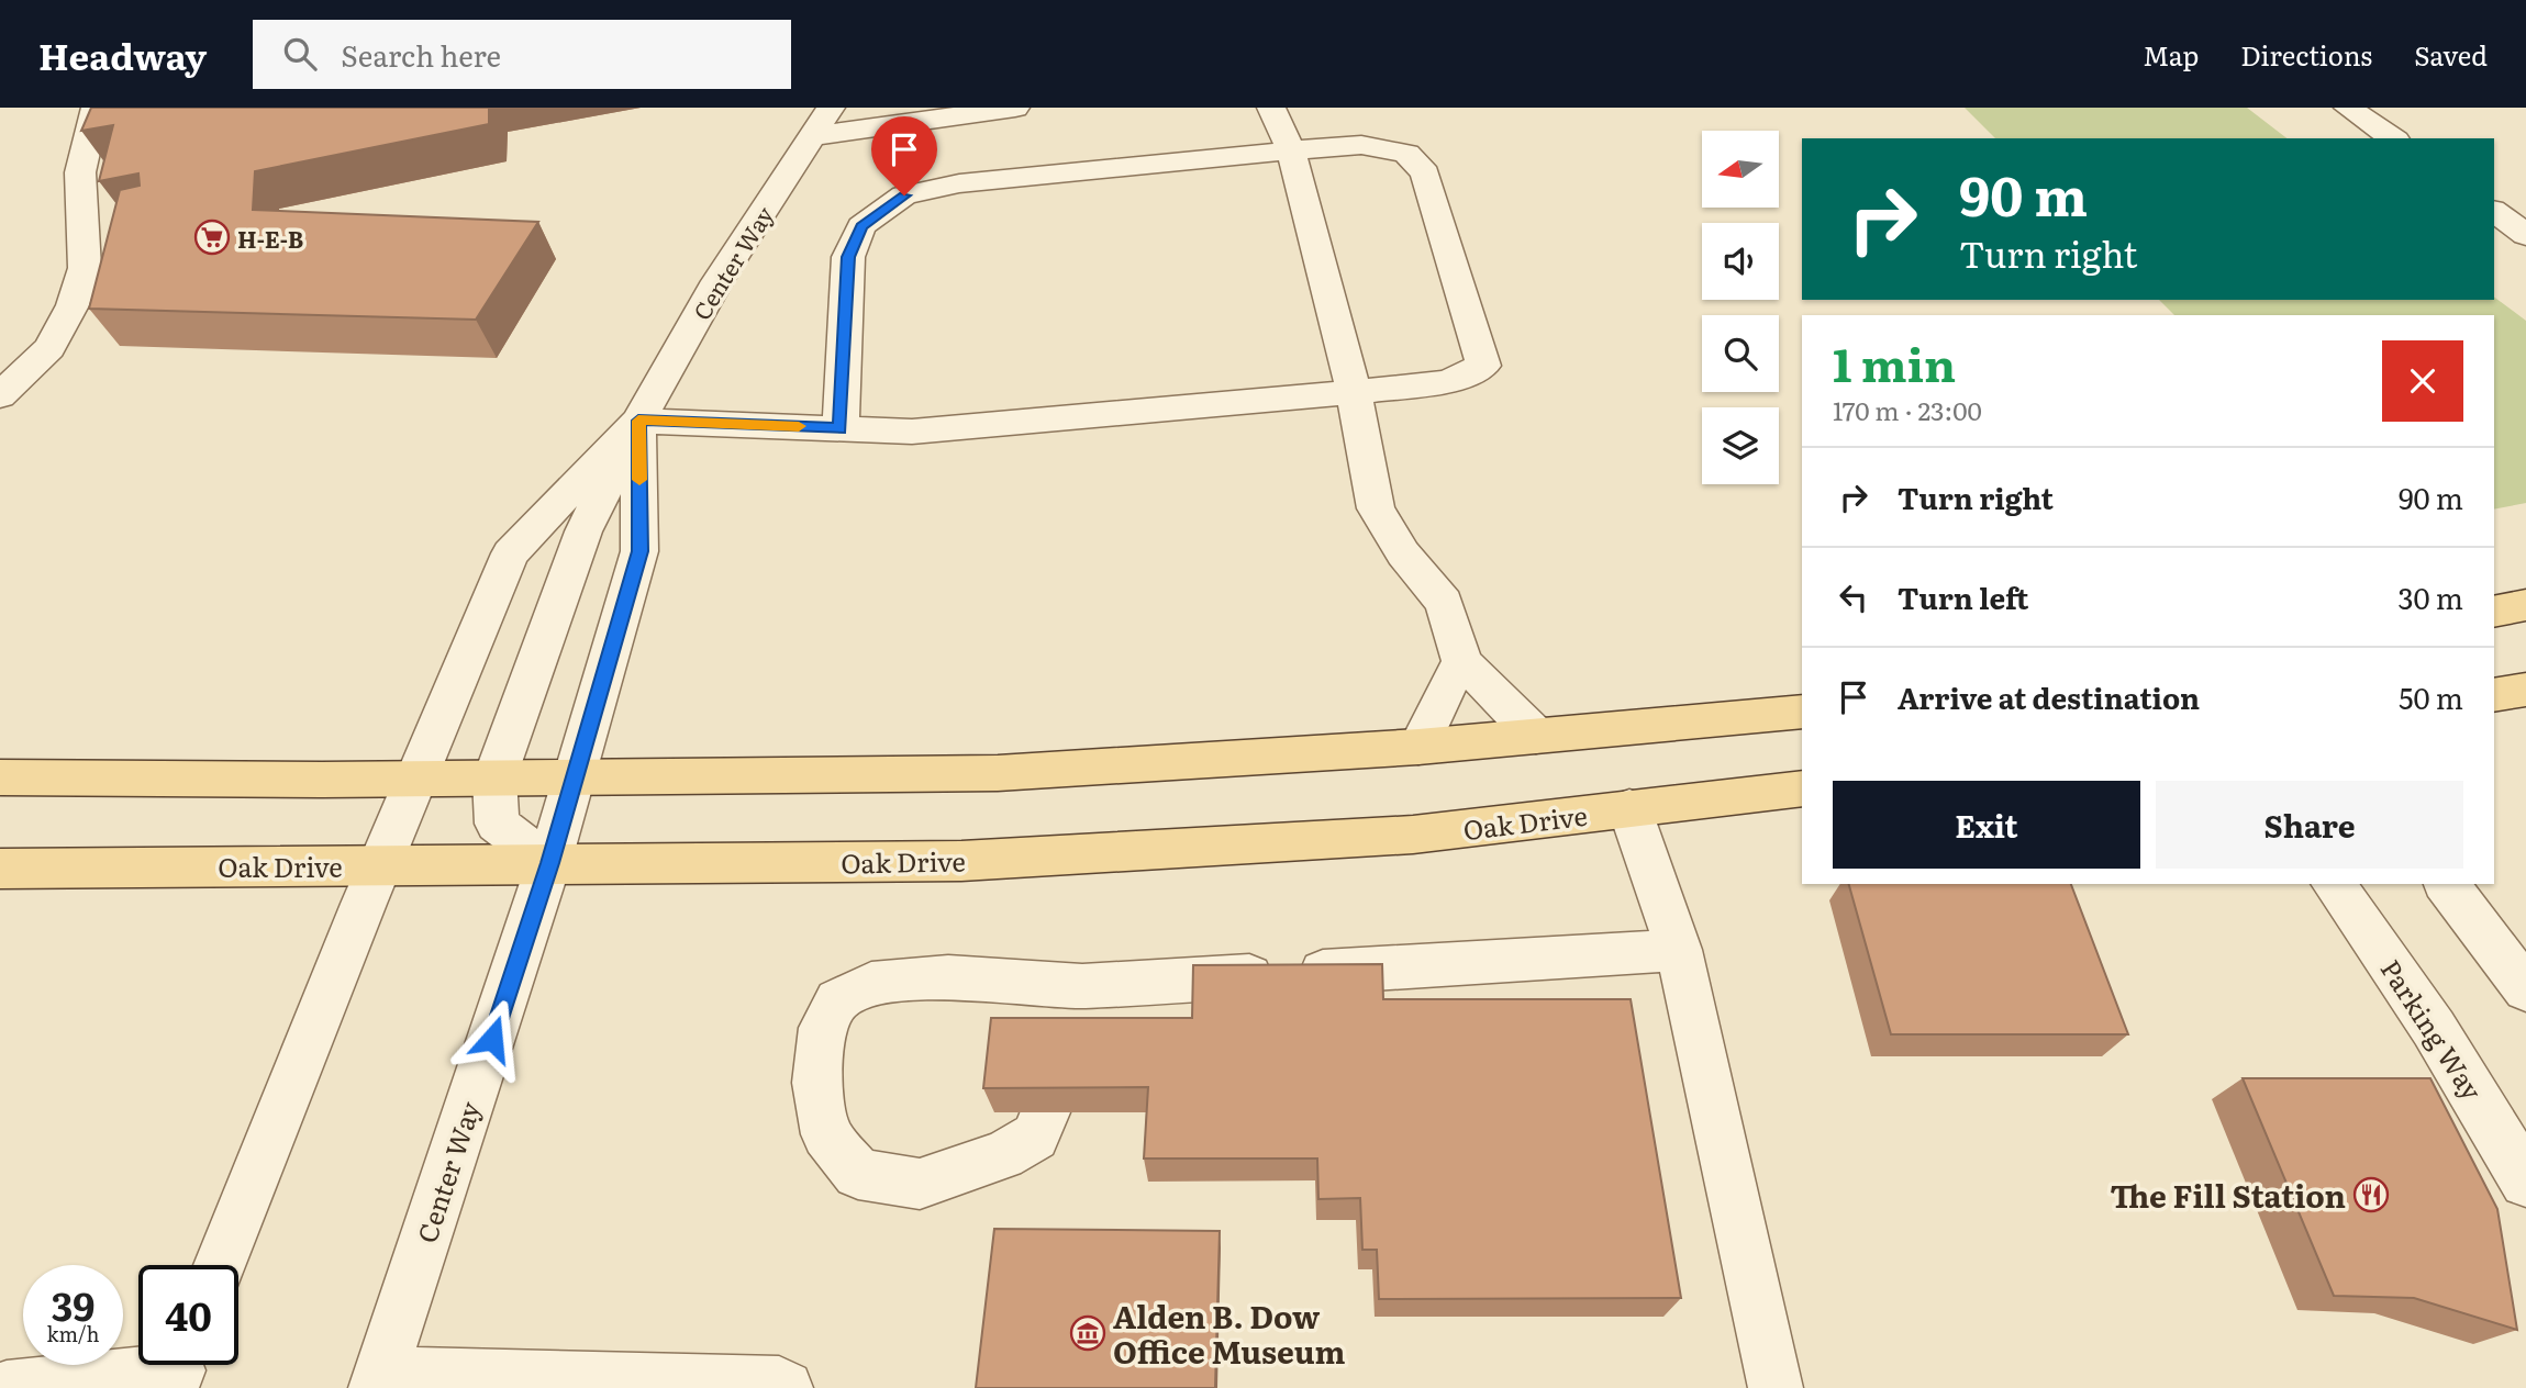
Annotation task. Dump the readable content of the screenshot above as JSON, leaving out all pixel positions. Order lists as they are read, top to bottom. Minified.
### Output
{"streets":{"main road":["Oak Drive"],"street":["Center Way","Parking Way"]},"crossings":[["Center Way","Oak Drive"]],"places":{"supermarket":["H-E-B"],"restaurant":["The Fill Station"],"museum":["Alden B. Dow Office Museum"]},"north":"left","page":{"header":"Headway","search":"Search here","nav":["Map","Directions","Saved"],"turn":["90 m","Turn right"],"heading":["1 min","170 m · 23:00"],"list":[{"name":"Turn right","value":"90 m"},{"name":"Turn left","value":"30 m"},{"name":"Arrive at destination","value":"50 m"}],"buttons":["Exit","Share"],"speed":"39 km/h","limit":"40"}}
